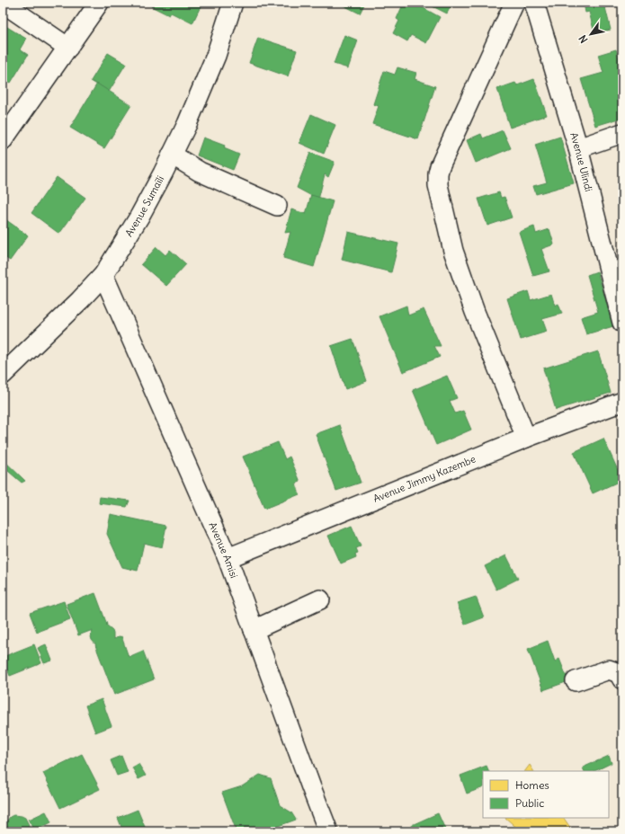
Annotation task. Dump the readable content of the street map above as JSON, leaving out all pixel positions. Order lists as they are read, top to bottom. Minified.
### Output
{"streets":{"street":["Avenue Ulindi","Avenue Sumaïli","Avenue Jimmy Kazembe","Avenue Amisi"]},"crossings":[["Avenue Sumaïli","Avenue Amisi"],["Avenue Jimmy Kazembe","Avenue Amisi"]],"legend":["Homes","Public"],"north":"bottom left"}
